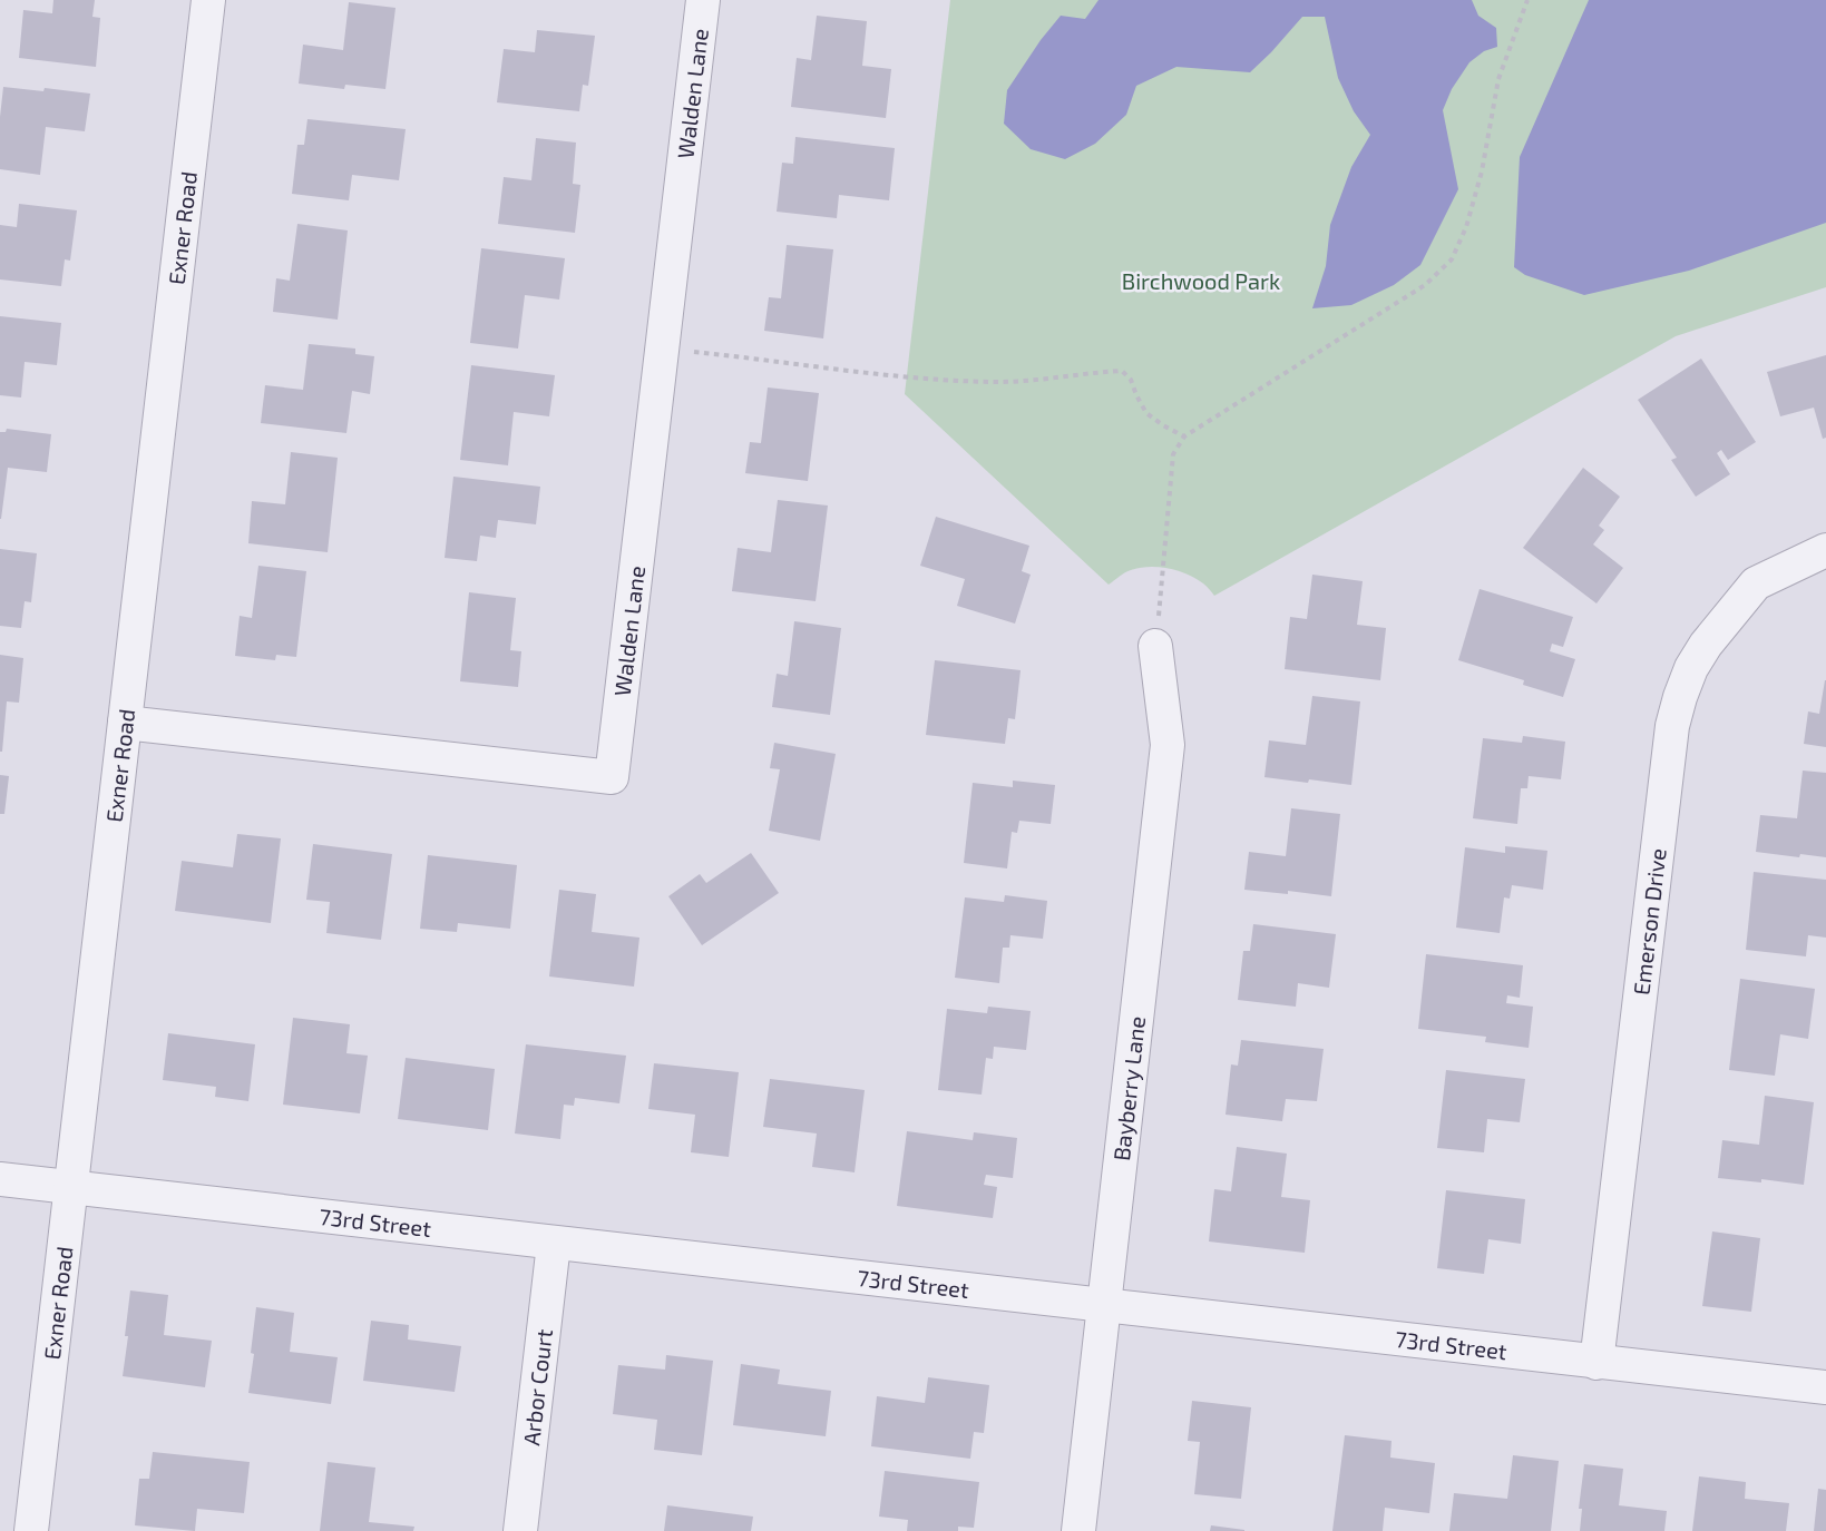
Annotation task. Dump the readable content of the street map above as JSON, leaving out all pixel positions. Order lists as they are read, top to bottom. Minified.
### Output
{"streets":{"street":["Walden Lane","Exner Road","Emerson Drive","Bayberry Lane","73rd Street","Arbor Court"]},"crossings":[["Walden Lane","Exner Road"],["Exner Road","73rd Street"],["Emerson Drive","73rd Street"],["Bayberry Lane","73rd Street"],["73rd Street","Arbor Court"]],"parks":["Birchwood Park"]}
